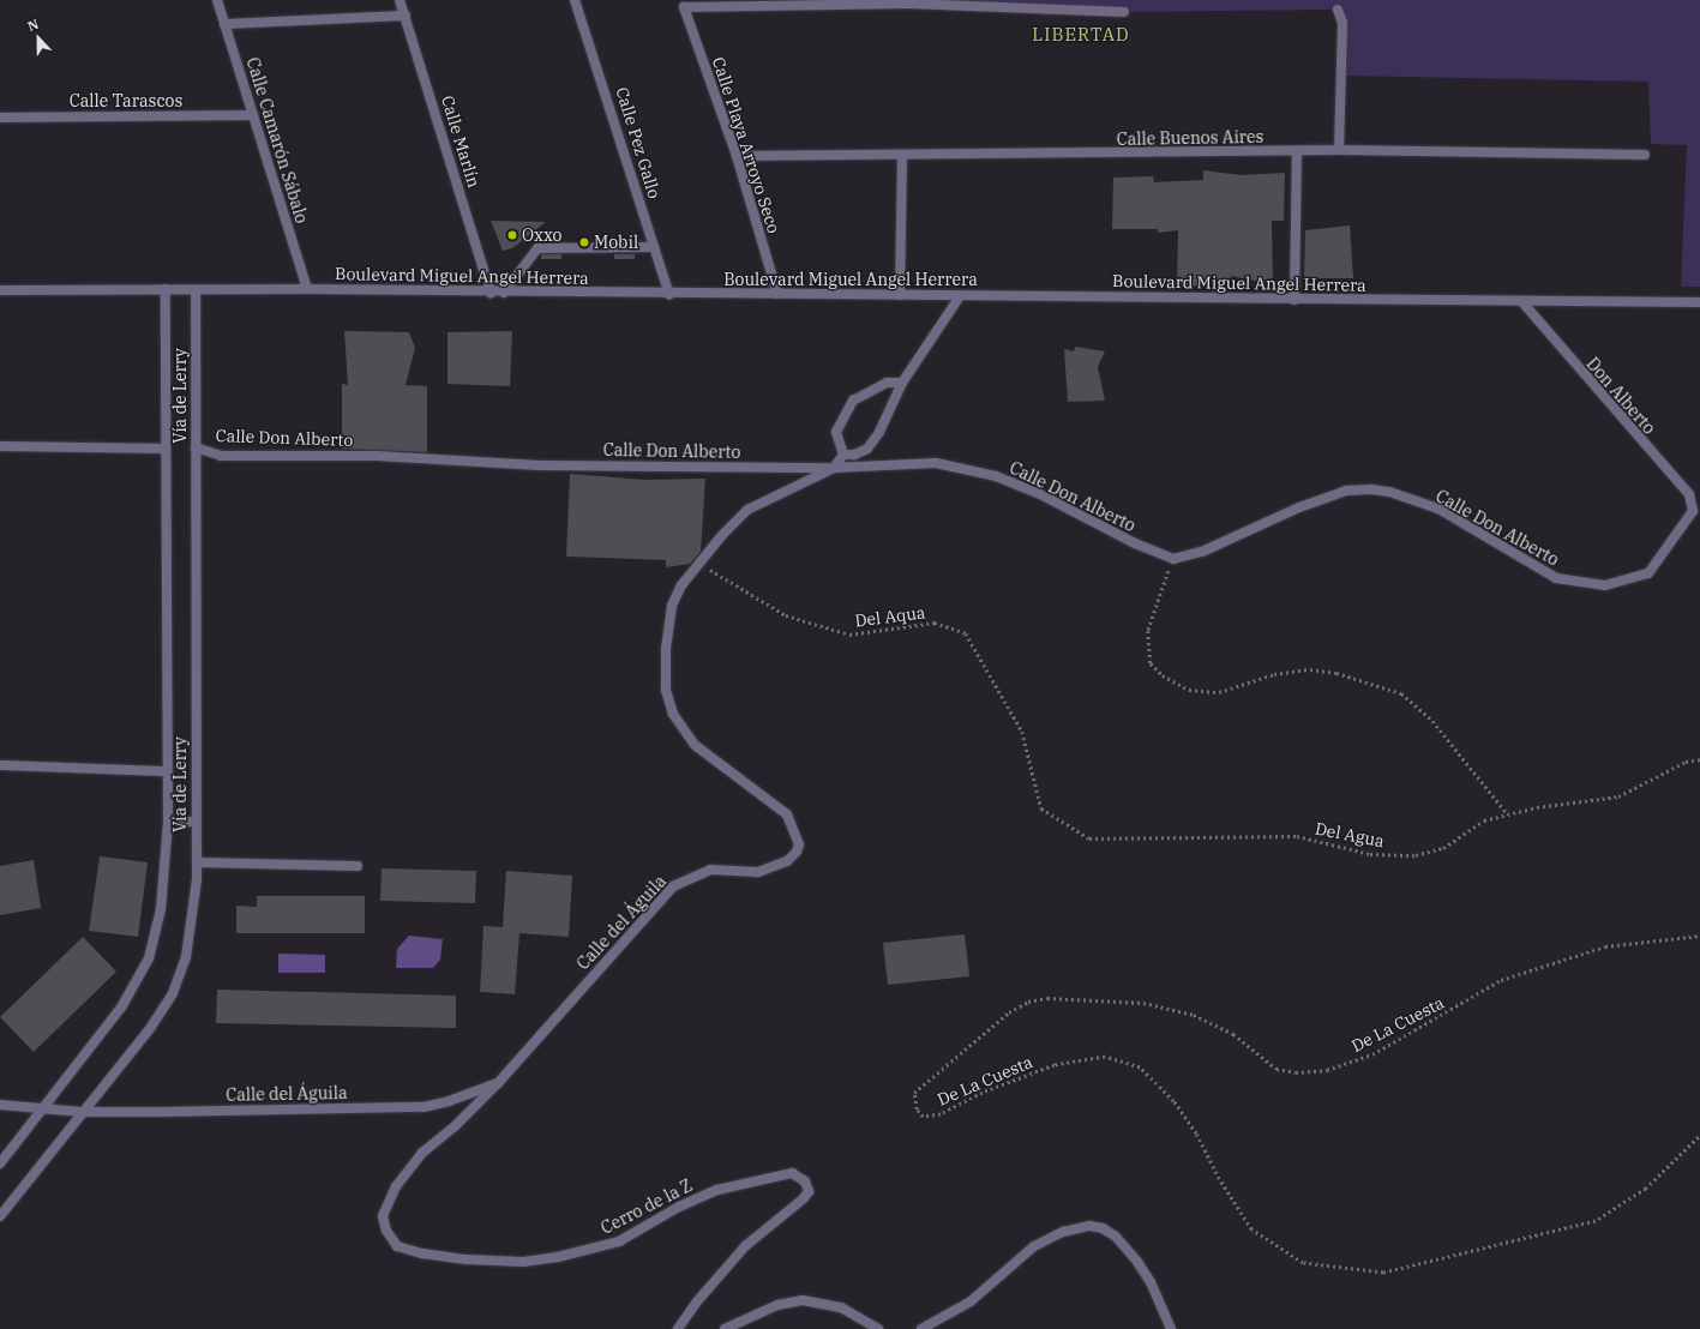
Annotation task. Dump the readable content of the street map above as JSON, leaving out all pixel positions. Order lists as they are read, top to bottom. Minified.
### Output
{"streets":{"street":["Calle Tarascos","Calle Buenos Aires","Calle Camarón Sábalo","Calle Marlín","Calle Pez Gallo","Calle Playa Arroyo Seco","Boulevard Miguel Angel Herrera","Vía de Lerry","Don Alberto","Calle Don Alberto","Calle del Águila","Cerro de la Z"],"path":["Del Aqua","Del Agua","De La Cuesta"]},"crossings":[["Calle Tarascos","Calle Camarón Sábalo"],["Calle Buenos Aires","Calle Playa Arroyo Seco"],["Calle Camarón Sábalo","Boulevard Miguel Angel Herrera"],["Calle Marlín","Boulevard Miguel Angel Herrera"],["Calle Pez Gallo","Boulevard Miguel Angel Herrera"],["Calle Playa Arroyo Seco","Boulevard Miguel Angel Herrera"],["Boulevard Miguel Angel Herrera","Vía de Lerry"],["Boulevard Miguel Angel Herrera","Don Alberto"],["Vía de Lerry","Calle Don Alberto"],["Vía de Lerry","Calle del Águila"],["Don Alberto","Calle Don Alberto"],["Calle Don Alberto","Calle del Águila"],["Del Aqua","Del Agua"],["Del Aqua","Calle del Águila"],["Calle del Águila","Cerro de la Z"]],"districts":["LIBERTAD"],"places":["Oxxo","Mobil"],"north":"top"}
